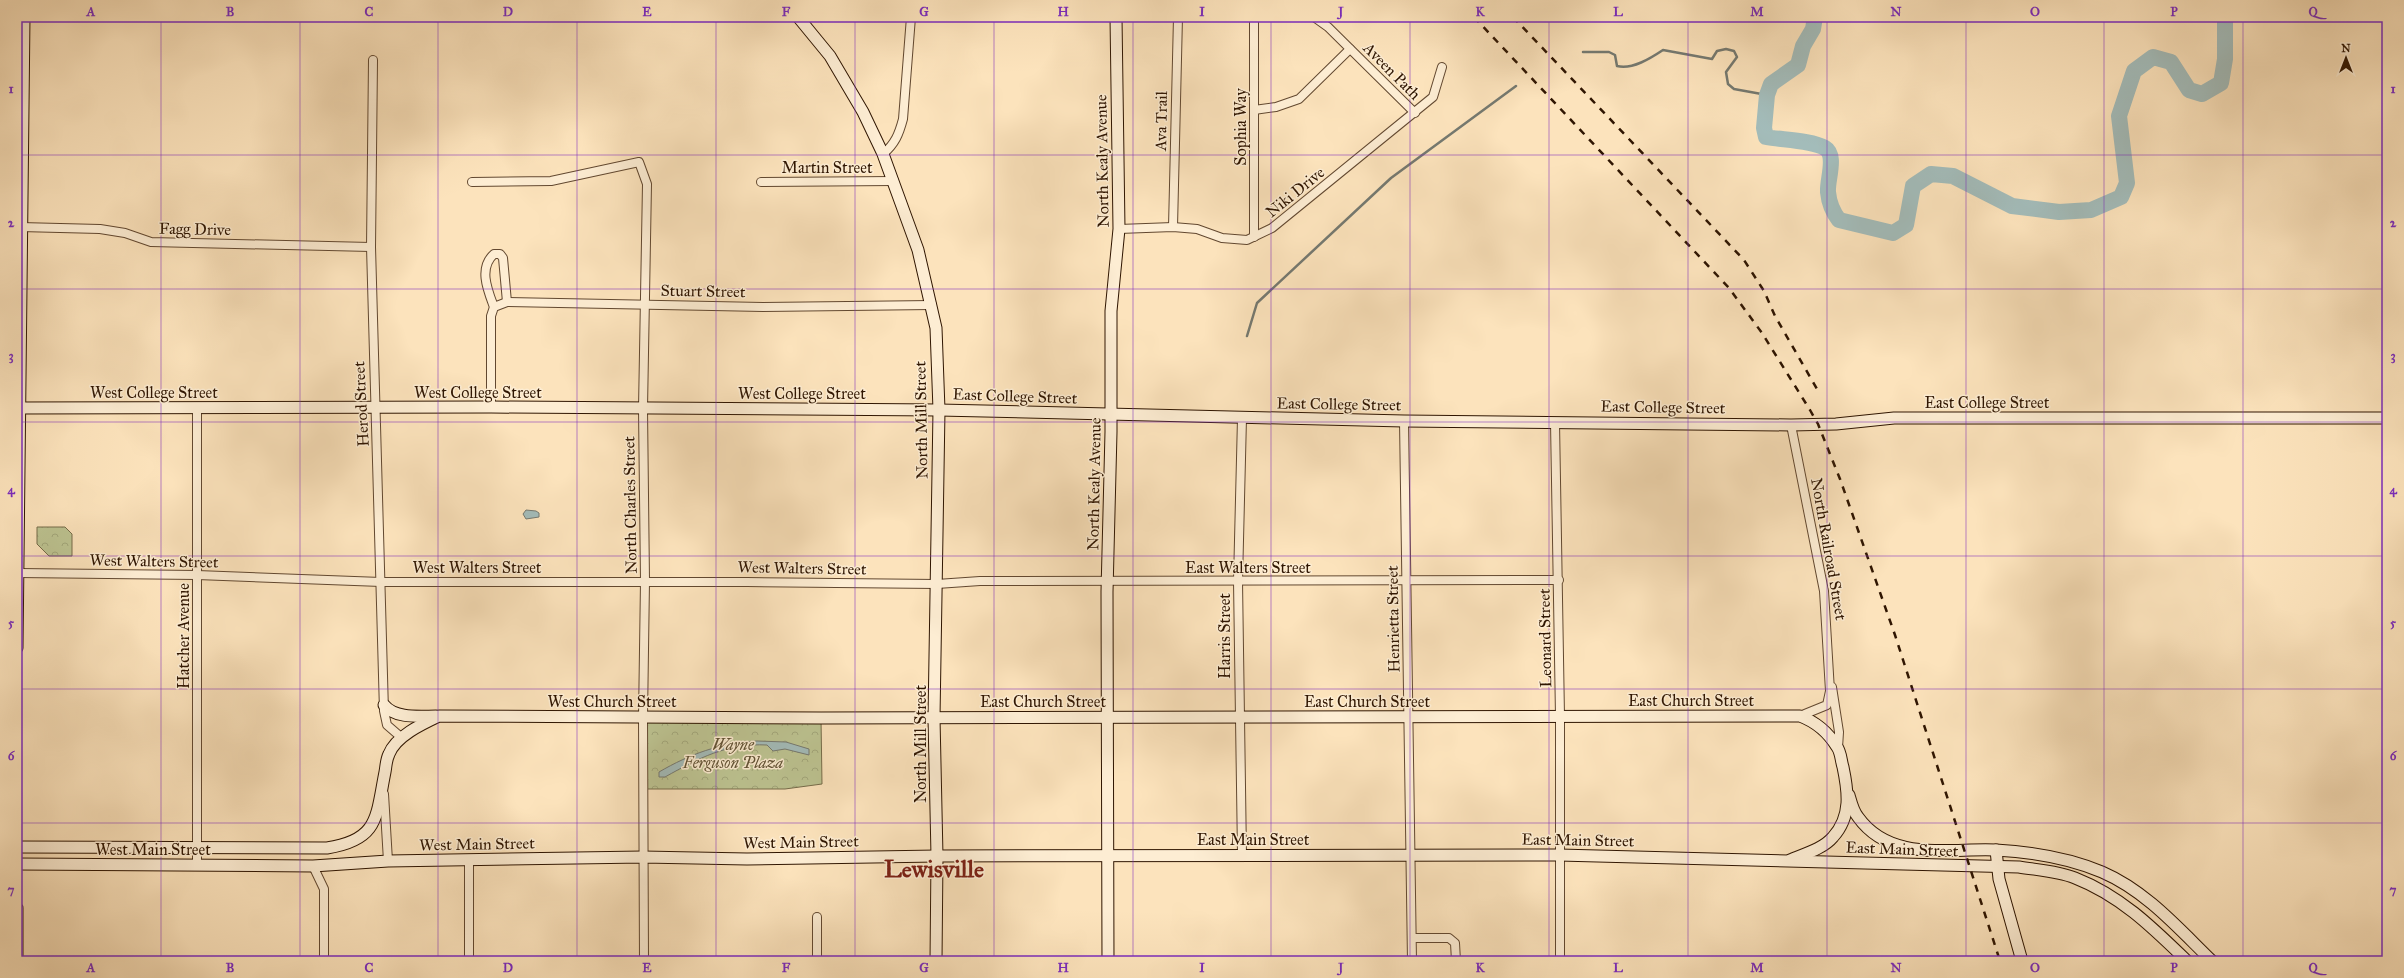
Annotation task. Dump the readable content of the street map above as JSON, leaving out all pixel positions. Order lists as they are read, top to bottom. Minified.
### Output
{"streets":{"main road":["North Kealy Avenue","West College Street","East College Street","North Mill Street","North Railroad Street","East Church Street","West Church Street","East Main Street","West Main Street"],"street":["Aveen Path","Ava Trail","Sophia Way","Martin Street","Niki Drive","Fagg Drive","Stuart Street","Herod Street","North Charles Street","West Walters Street","East Walters Street","Henrietta Street","Hatcher Avenue","Harris Street","Leonard Street"]},"crossings":[["Aveen Path","Niki Drive"],["Ava Trail","Niki Drive"],["Sophia Way","Niki Drive"],["North Kealy Avenue","Niki Drive"],["North Kealy Avenue","East College Street"],["North Kealy Avenue","East Walters Street"],["North Kealy Avenue","East Church Street"],["North Kealy Avenue","East Main Street"],["Martin Street","North Mill Street"],["Fagg Drive","Herod Street"],["Stuart Street","North Mill Street"],["Stuart Street","North Charles Street"],["West College Street","East College Street"],["West College Street","Herod Street"],["West College Street","North Mill Street"],["West College Street","North Charles Street"],["West College Street","Hatcher Avenue"],["East College Street","North Mill Street"],["East College Street","North Railroad Street"],["East College Street","Henrietta Street"],["East College Street","Harris Street"],["East College Street","Leonard Street"],["Herod Street","West Walters Street"],["Herod Street","West Church Street"],["North Mill Street","West Walters Street"],["North Mill Street","East Walters Street"],["North Mill Street","East Church Street"],["North Mill Street","West Church Street"],["North Mill Street","East Main Street"],["North Mill Street","West Main Street"],["North Charles Street","West Walters Street"],["North Charles Street","West Church Street"],["North Charles Street","West Main Street"],["North Railroad Street","East Church Street"],["North Railroad Street","East Main Street"],["West Walters Street","East Walters Street"],["West Walters Street","Hatcher Avenue"],["East Walters Street","Henrietta Street"],["East Walters Street","Harris Street"],["East Walters Street","Leonard Street"],["Henrietta Street","East Church Street"],["Henrietta Street","East Main Street"],["Hatcher Avenue","West Main Street"],["Harris Street","East Church Street"],["Harris Street","East Main Street"],["Leonard Street","East Church Street"],["Leonard Street","East Main Street"],["East Church Street","West Church Street"],["West Church Street","West Main Street"],["East Main Street","West Main Street"]],"districts":["Lewisville"],"parks":["Wayne Ferguson Plaza"],"north":"top","grid":{"columns":["A","B","C","D","E","F","G","H","I","J","K","L","M","N","O","P","Q"],"rows":["1","2","3","4","5","6","7"]}}
